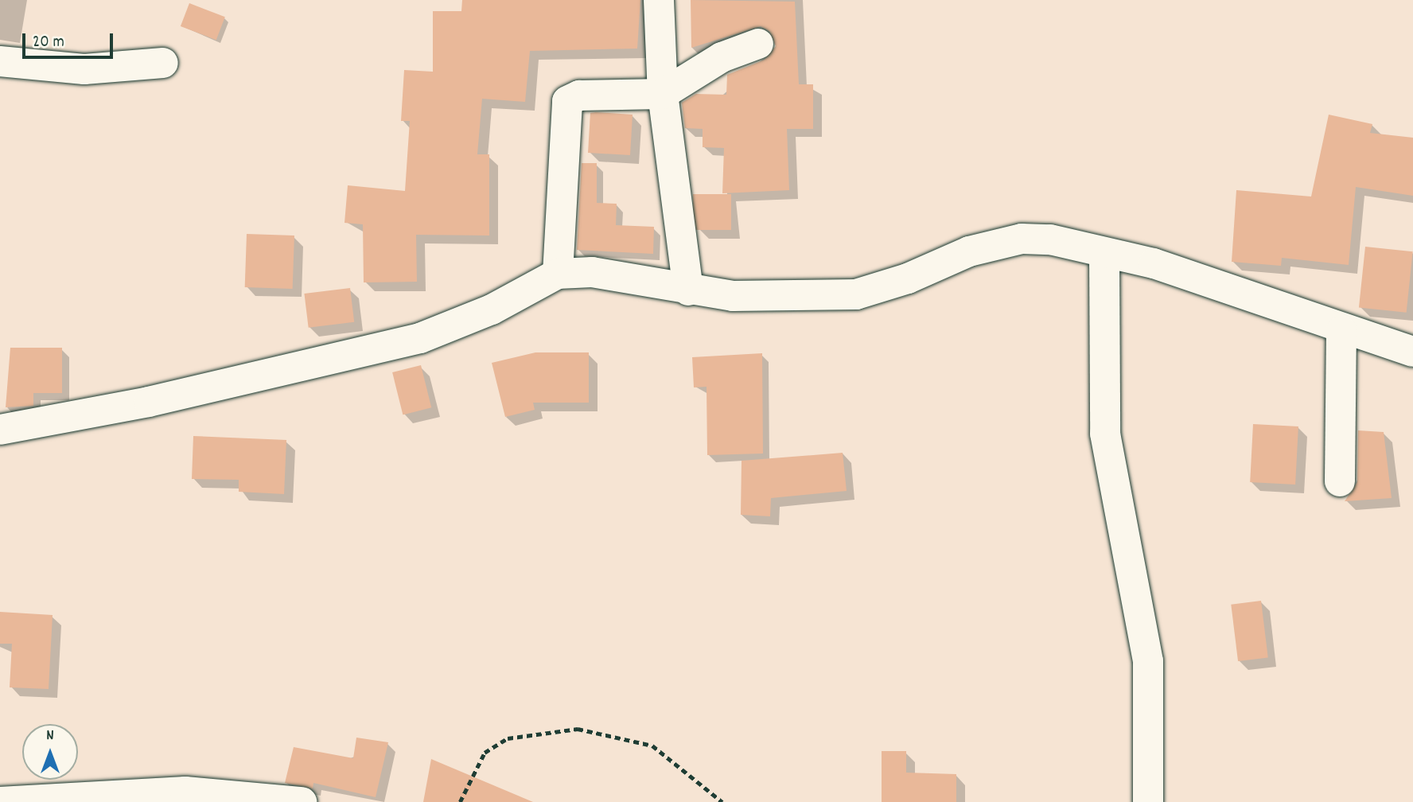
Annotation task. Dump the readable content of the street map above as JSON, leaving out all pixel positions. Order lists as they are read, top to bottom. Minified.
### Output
{"scale_bar":"20 m","north":"top"}
